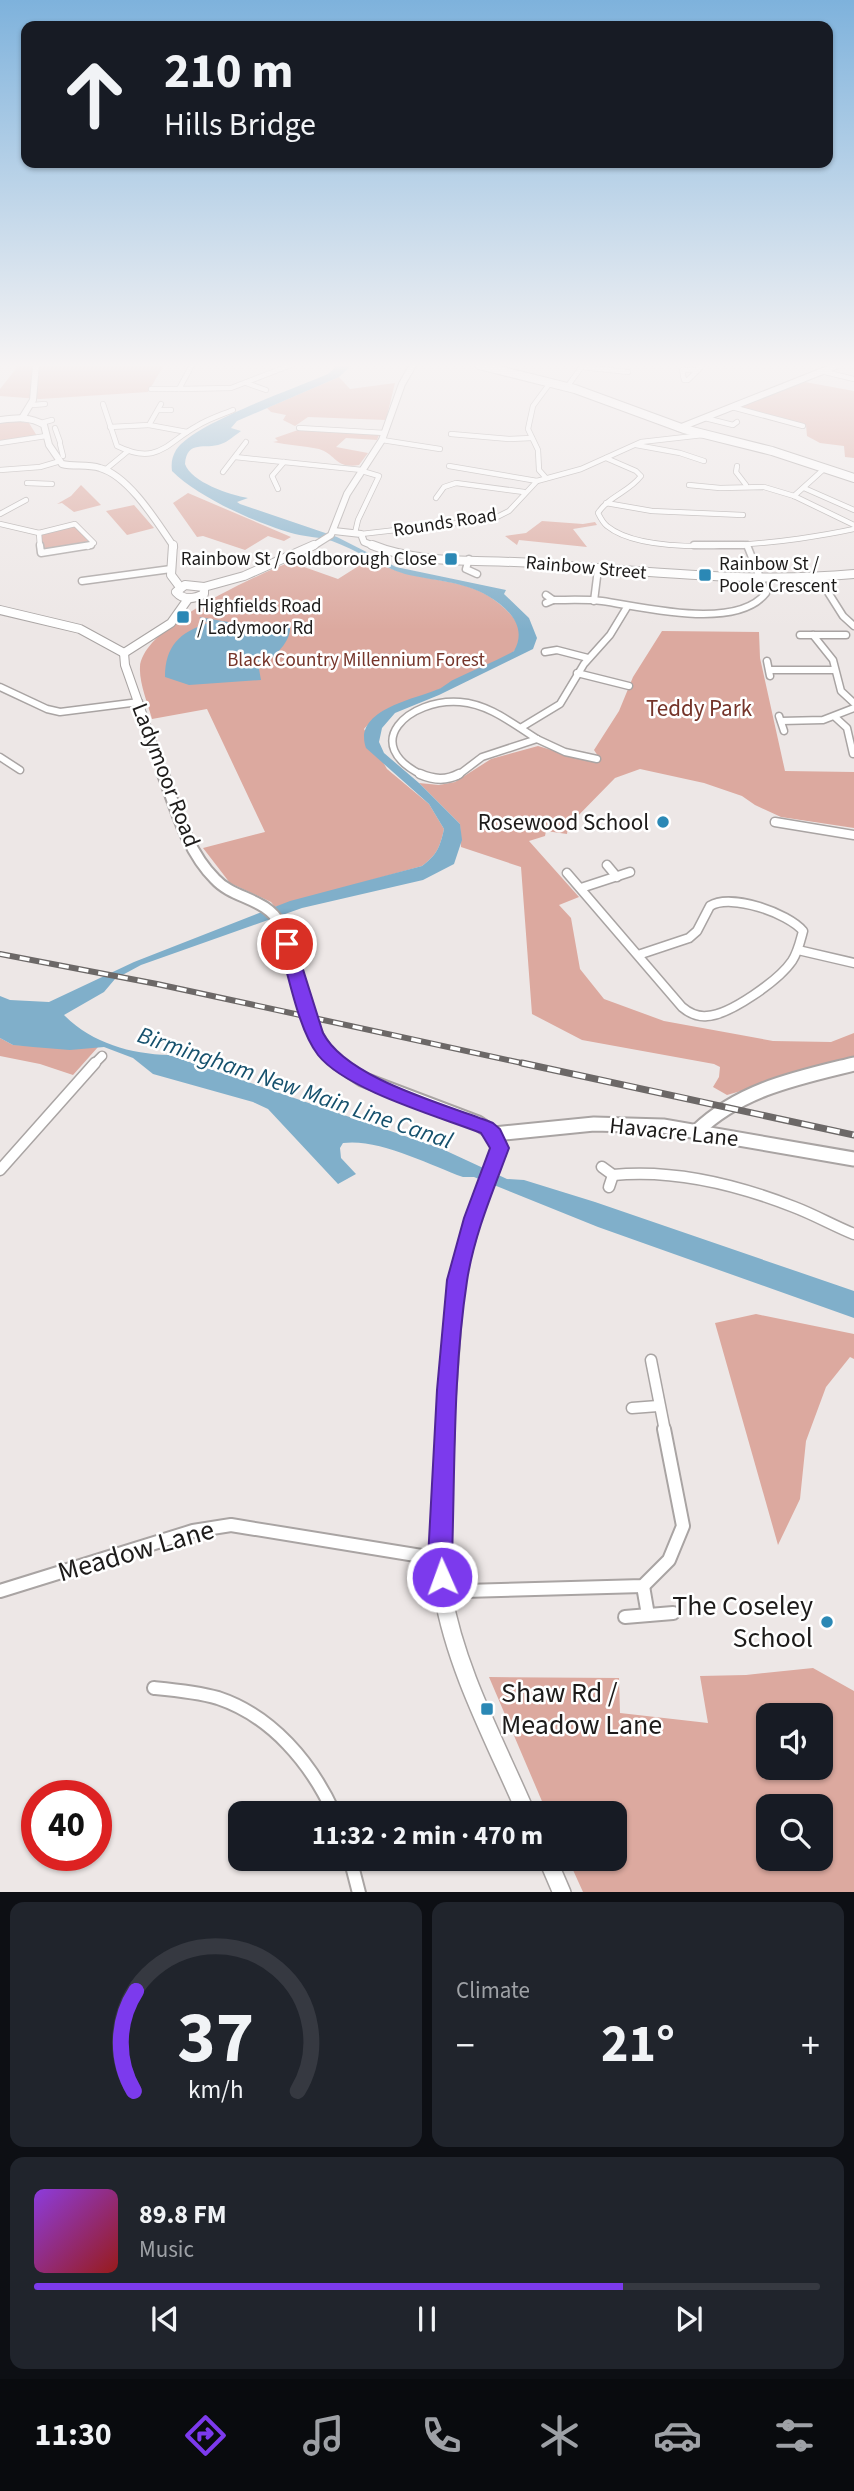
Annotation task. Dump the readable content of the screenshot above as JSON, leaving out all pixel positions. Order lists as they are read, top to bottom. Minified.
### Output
{"streets":{"street":["Rounds Road","Rainbow Street","Ladymoor Road","Havacre Lane","Meadow Lane"]},"crossings":[["Rounds Road","Rainbow Street"],["Ladymoor Road","Havacre Lane"]],"water":["Birmingham New Main Line Canal"],"parks":["Black Country Millennium Forest","Teddy Park"],"places":{"transit":["Rainbow St / Goldborough Close","Rainbow St / Poole Crescent","Highfields Road / Ladymoor Rd","Shaw Rd / Meadow Lane"],"other":["Rosewood School","The Coseley School"]},"page":{"turn":["210 m","Hills Bridge"],"limit":"40","trip":"11:32 · 2 min · 470 m","tile":"Climate","heat":["−","21°","+"],"song":["89.8 FM","Music"],"tabs":"11:30","gauge":["37","km/h"]}}
